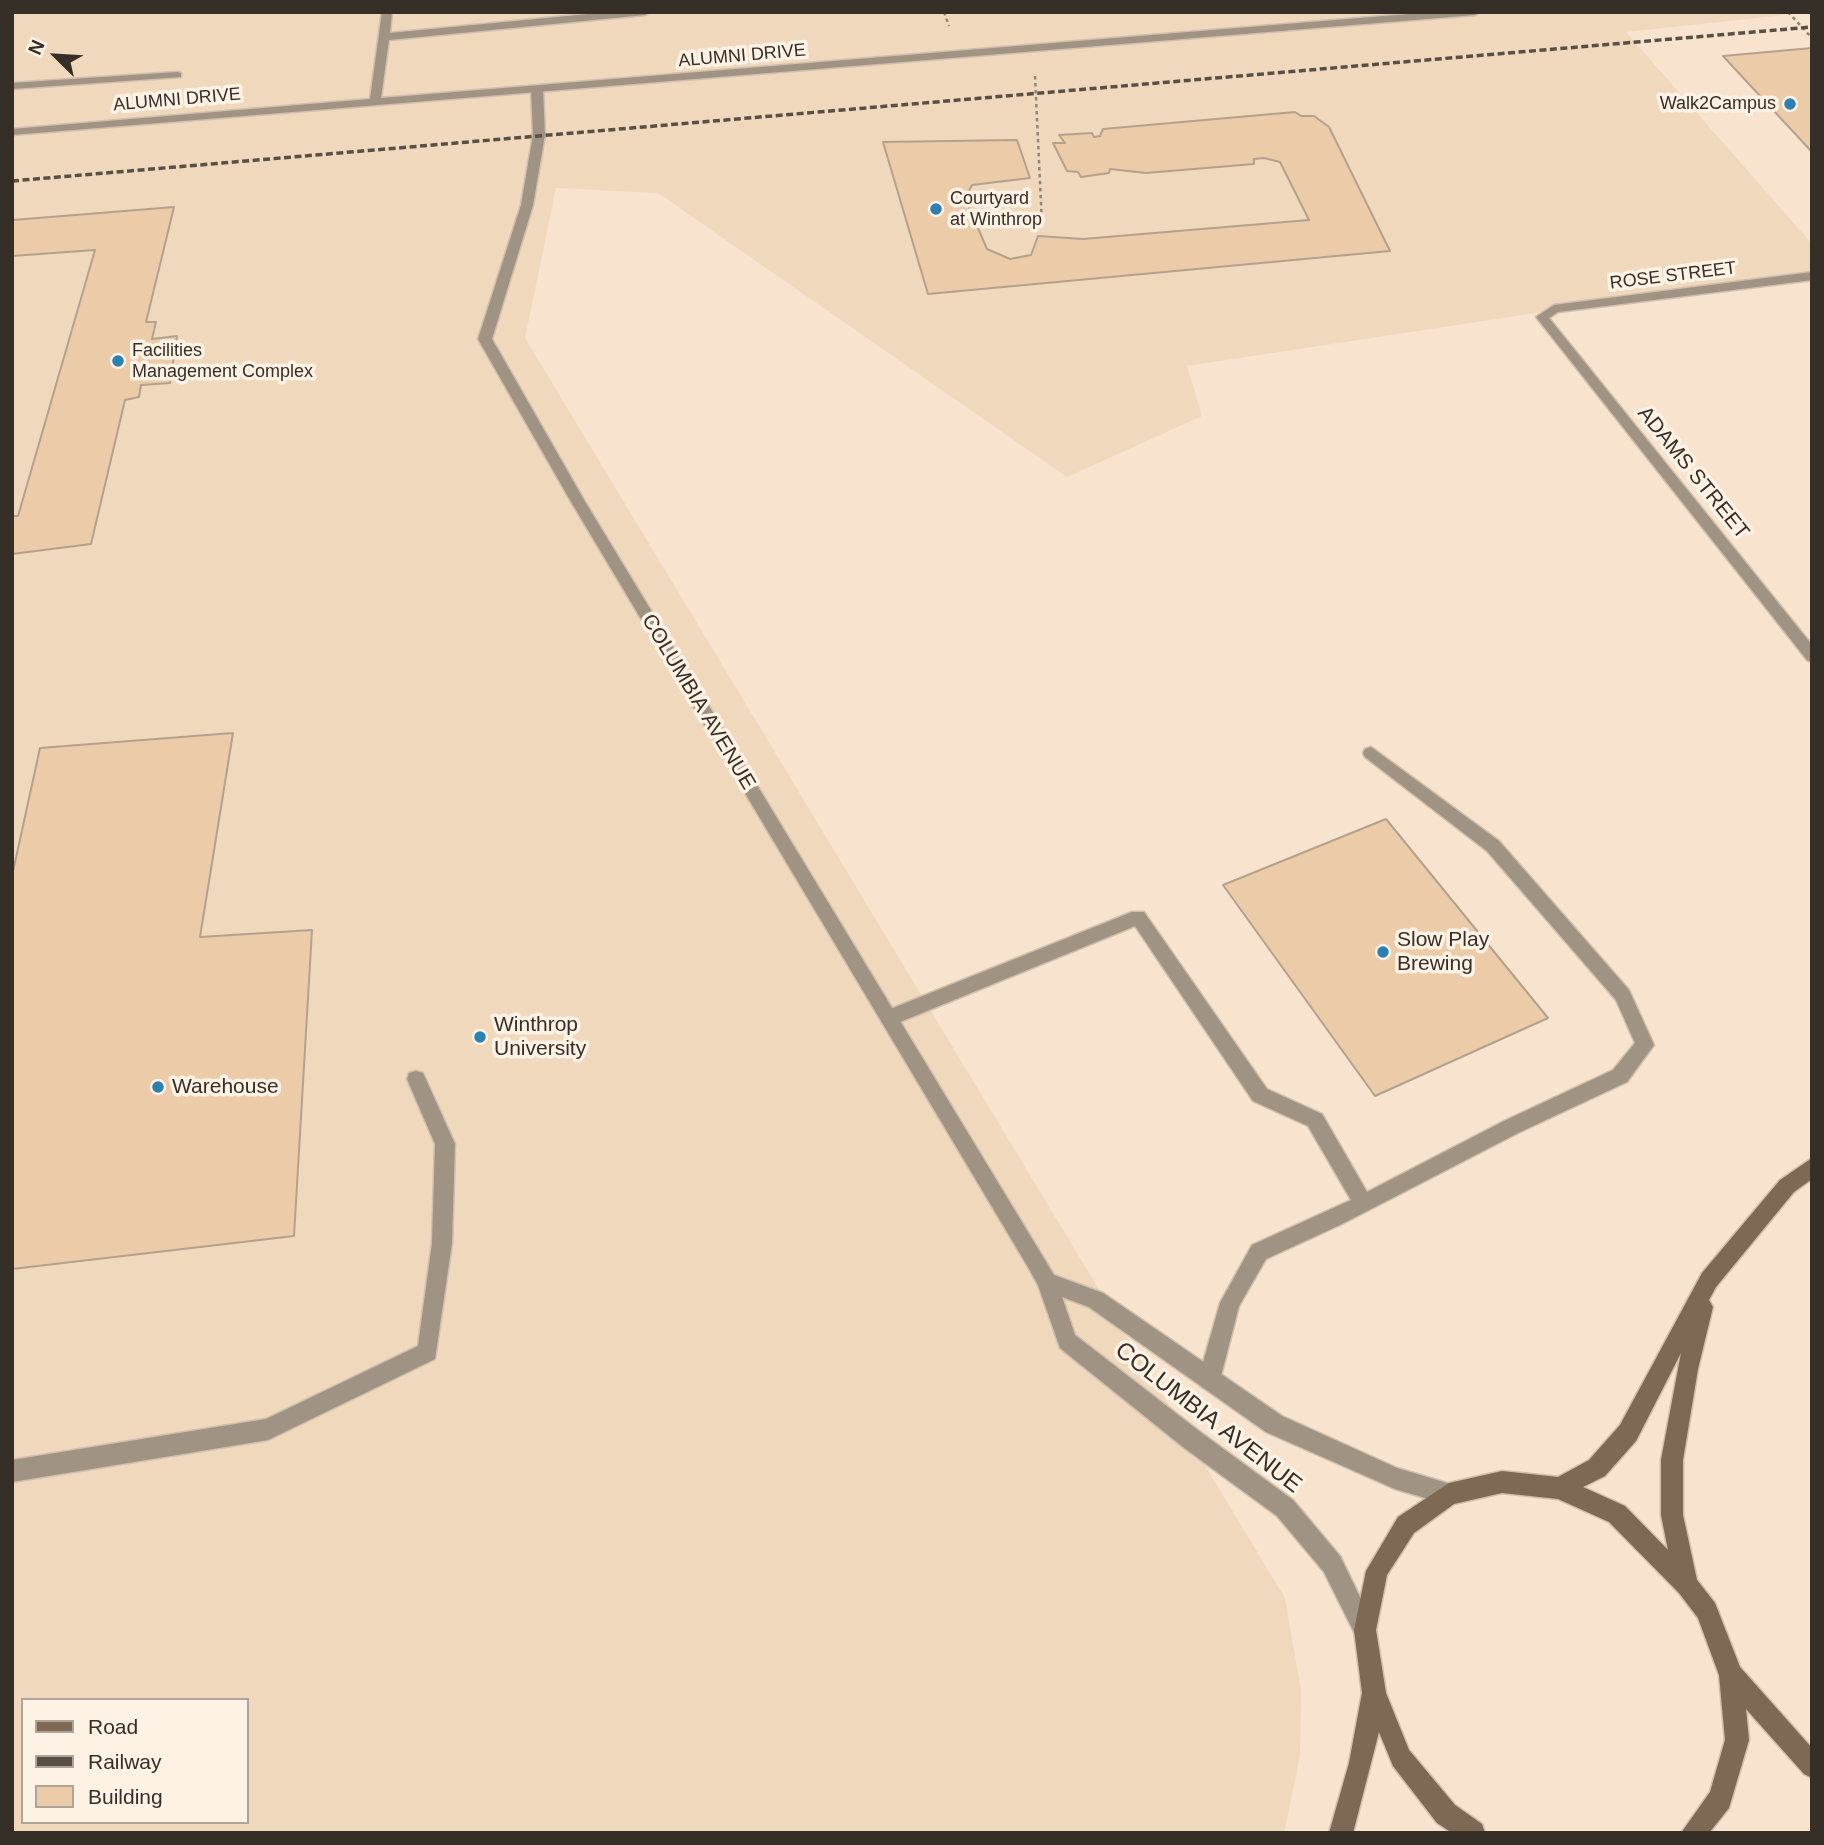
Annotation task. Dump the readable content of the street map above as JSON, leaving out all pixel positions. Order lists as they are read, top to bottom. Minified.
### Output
{"streets":{"street":["ALUMNI DRIVE","ROSE STREET","ADAMS STREET","COLUMBIA AVENUE"]},"crossings":[["ALUMNI DRIVE","COLUMBIA AVENUE"],["ROSE STREET","ADAMS STREET"]],"places":["Walk2Campus","Courtyard at Winthrop","Facilities Management Complex","Slow Play Brewing","Winthrop University","Warehouse"],"legend":["Road","Railway","Building"],"north":"top left"}
